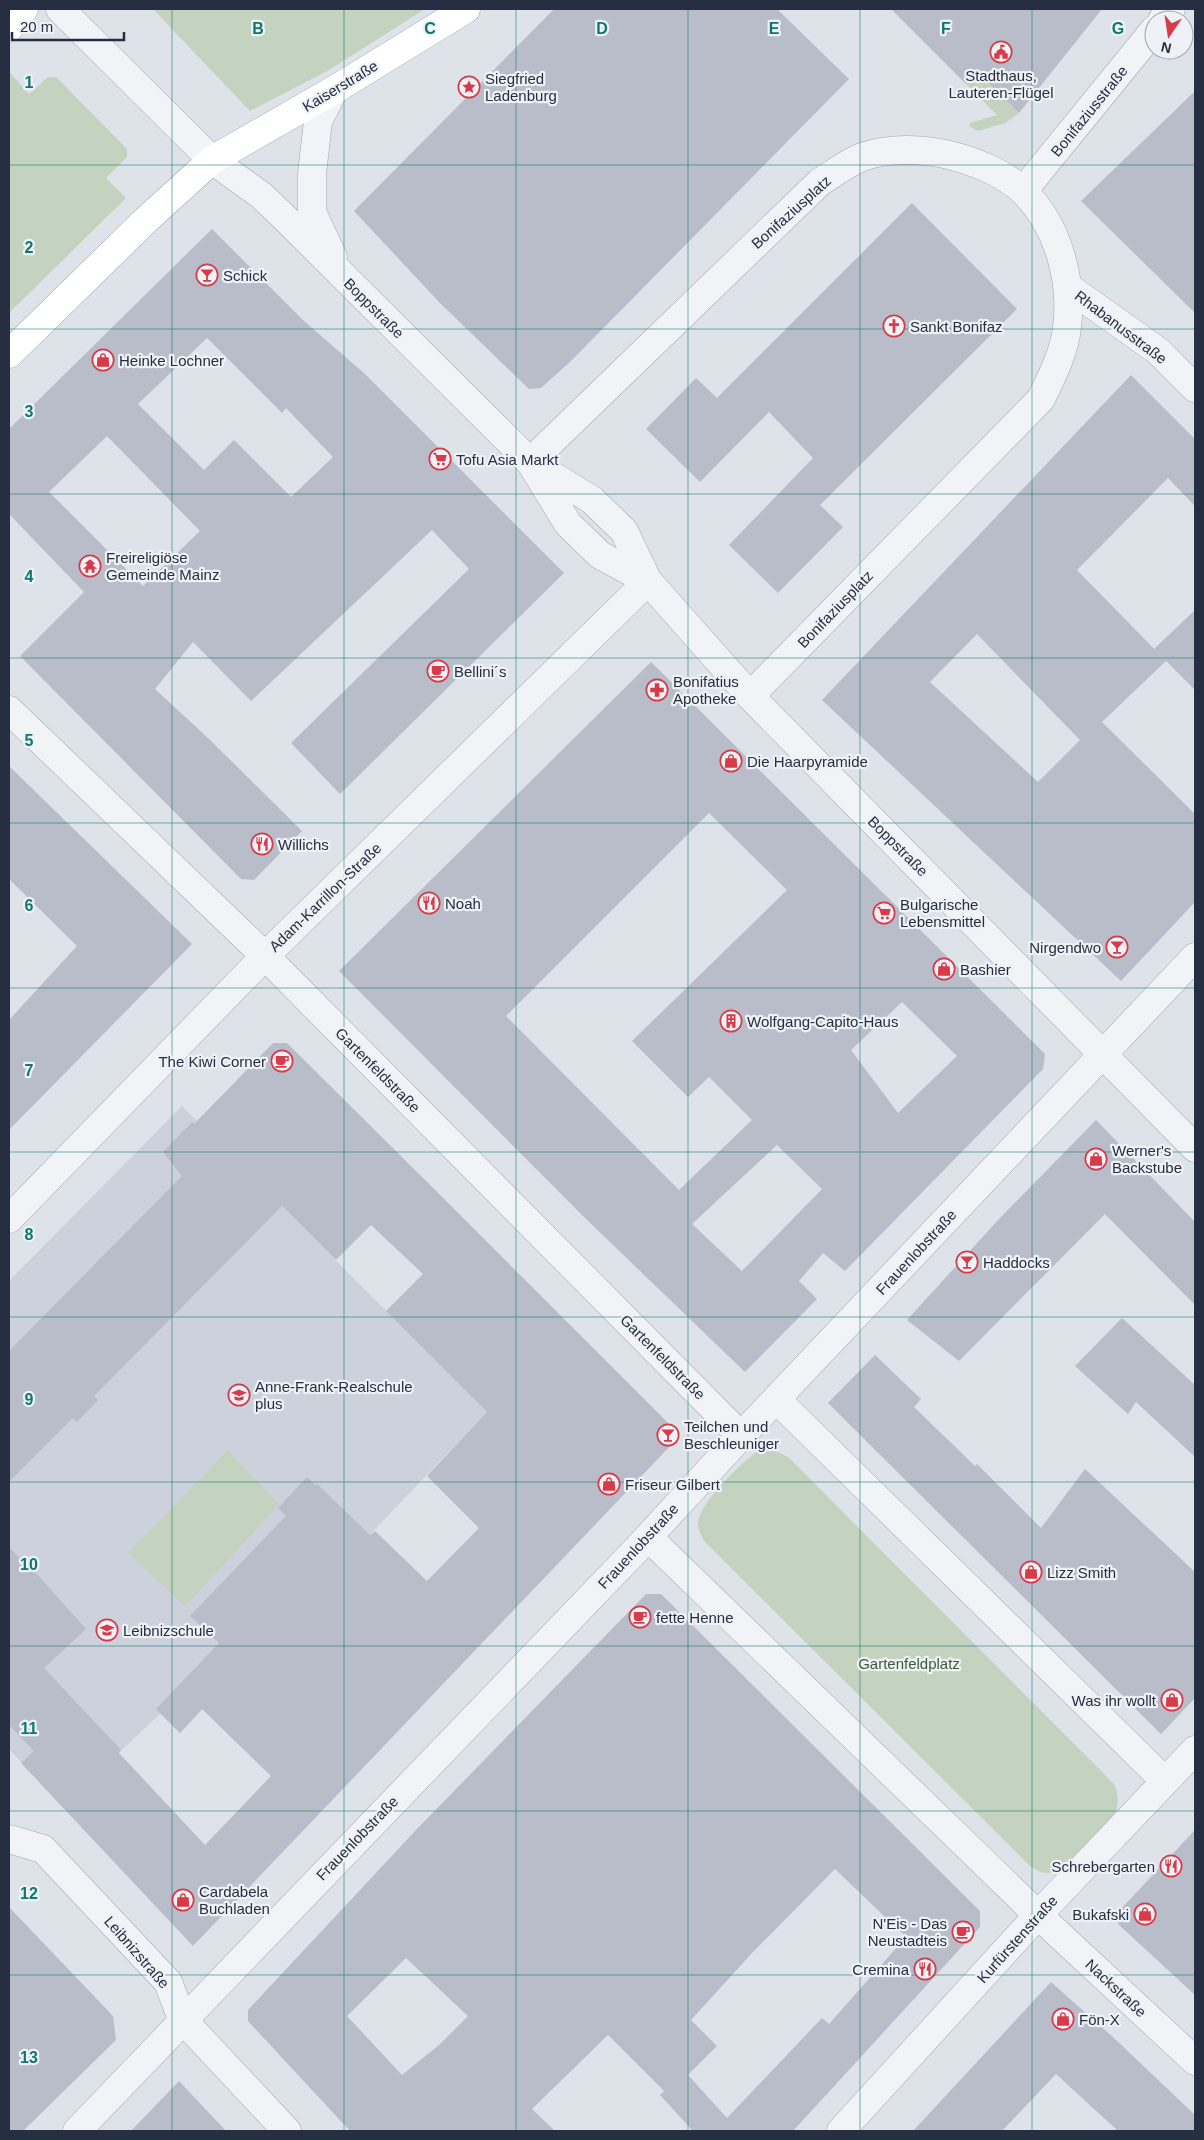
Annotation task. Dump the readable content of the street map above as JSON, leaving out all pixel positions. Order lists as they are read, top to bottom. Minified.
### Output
{"streets":{"main road":["Kaiserstraße"],"street":["Bonifaziusstraße","Bonifaziusplatz","Boppstraße","Rhabanusstraße","Adam-Karrillon-Straße","Gartenfeldstraße","Frauenlobstraße","Kurfürstenstraße","Leibnizstraße","Nackstraße"]},"crossings":[["Kaiserstraße","Boppstraße"],["Bonifaziusstraße","Bonifaziusplatz"],["Bonifaziusplatz","Boppstraße"],["Bonifaziusplatz","Rhabanusstraße"],["Boppstraße","Adam-Karrillon-Straße"],["Boppstraße","Frauenlobstraße"],["Adam-Karrillon-Straße","Gartenfeldstraße"],["Gartenfeldstraße","Frauenlobstraße"],["Frauenlobstraße","Leibnizstraße"],["Kurfürstenstraße","Nackstraße"]],"parks":["Gartenfeldplatz"],"places":{"public building":["Stadthaus, Lauteren-Flügel"],"place":["Siegfried Ladenburg"],"bar":["Schick","Nirgendwo","Haddocks","Teilchen und Beschleuniger"],"church":["Sankt Bonifaz"],"shop":["Heinke Lochner","Die Haarpyramide","Bashier","Werner's Backstube","Friseur Gilbert","Lizz Smith","Was ihr wollt","Cardabela Buchladen","Bukafski","Fön-X"],"supermarket":["Tofu Asia Markt","Bulgarische Lebensmittel"],"temple":["Freireligiöse Gemeinde Mainz"],"cafe":["Bellini´s","The Kiwi Corner","fette Henne","N'Eis - Das Neustadteis"],"pharmacy":["Bonifatius Apotheke"],"restaurant":["Willichs","Noah","Schrebergarten","Cremina"],"building":["Wolfgang-Capito-Haus"],"school or university":["Anne-Frank-Realschule plus","Leibnizschule"]},"scale_bar":"20 m","north":"bottom","grid":{"columns":["B","C","D","E","F","G"],"rows":["1","2","3","4","5","6","7","8","9","10","11","12","13"]}}
